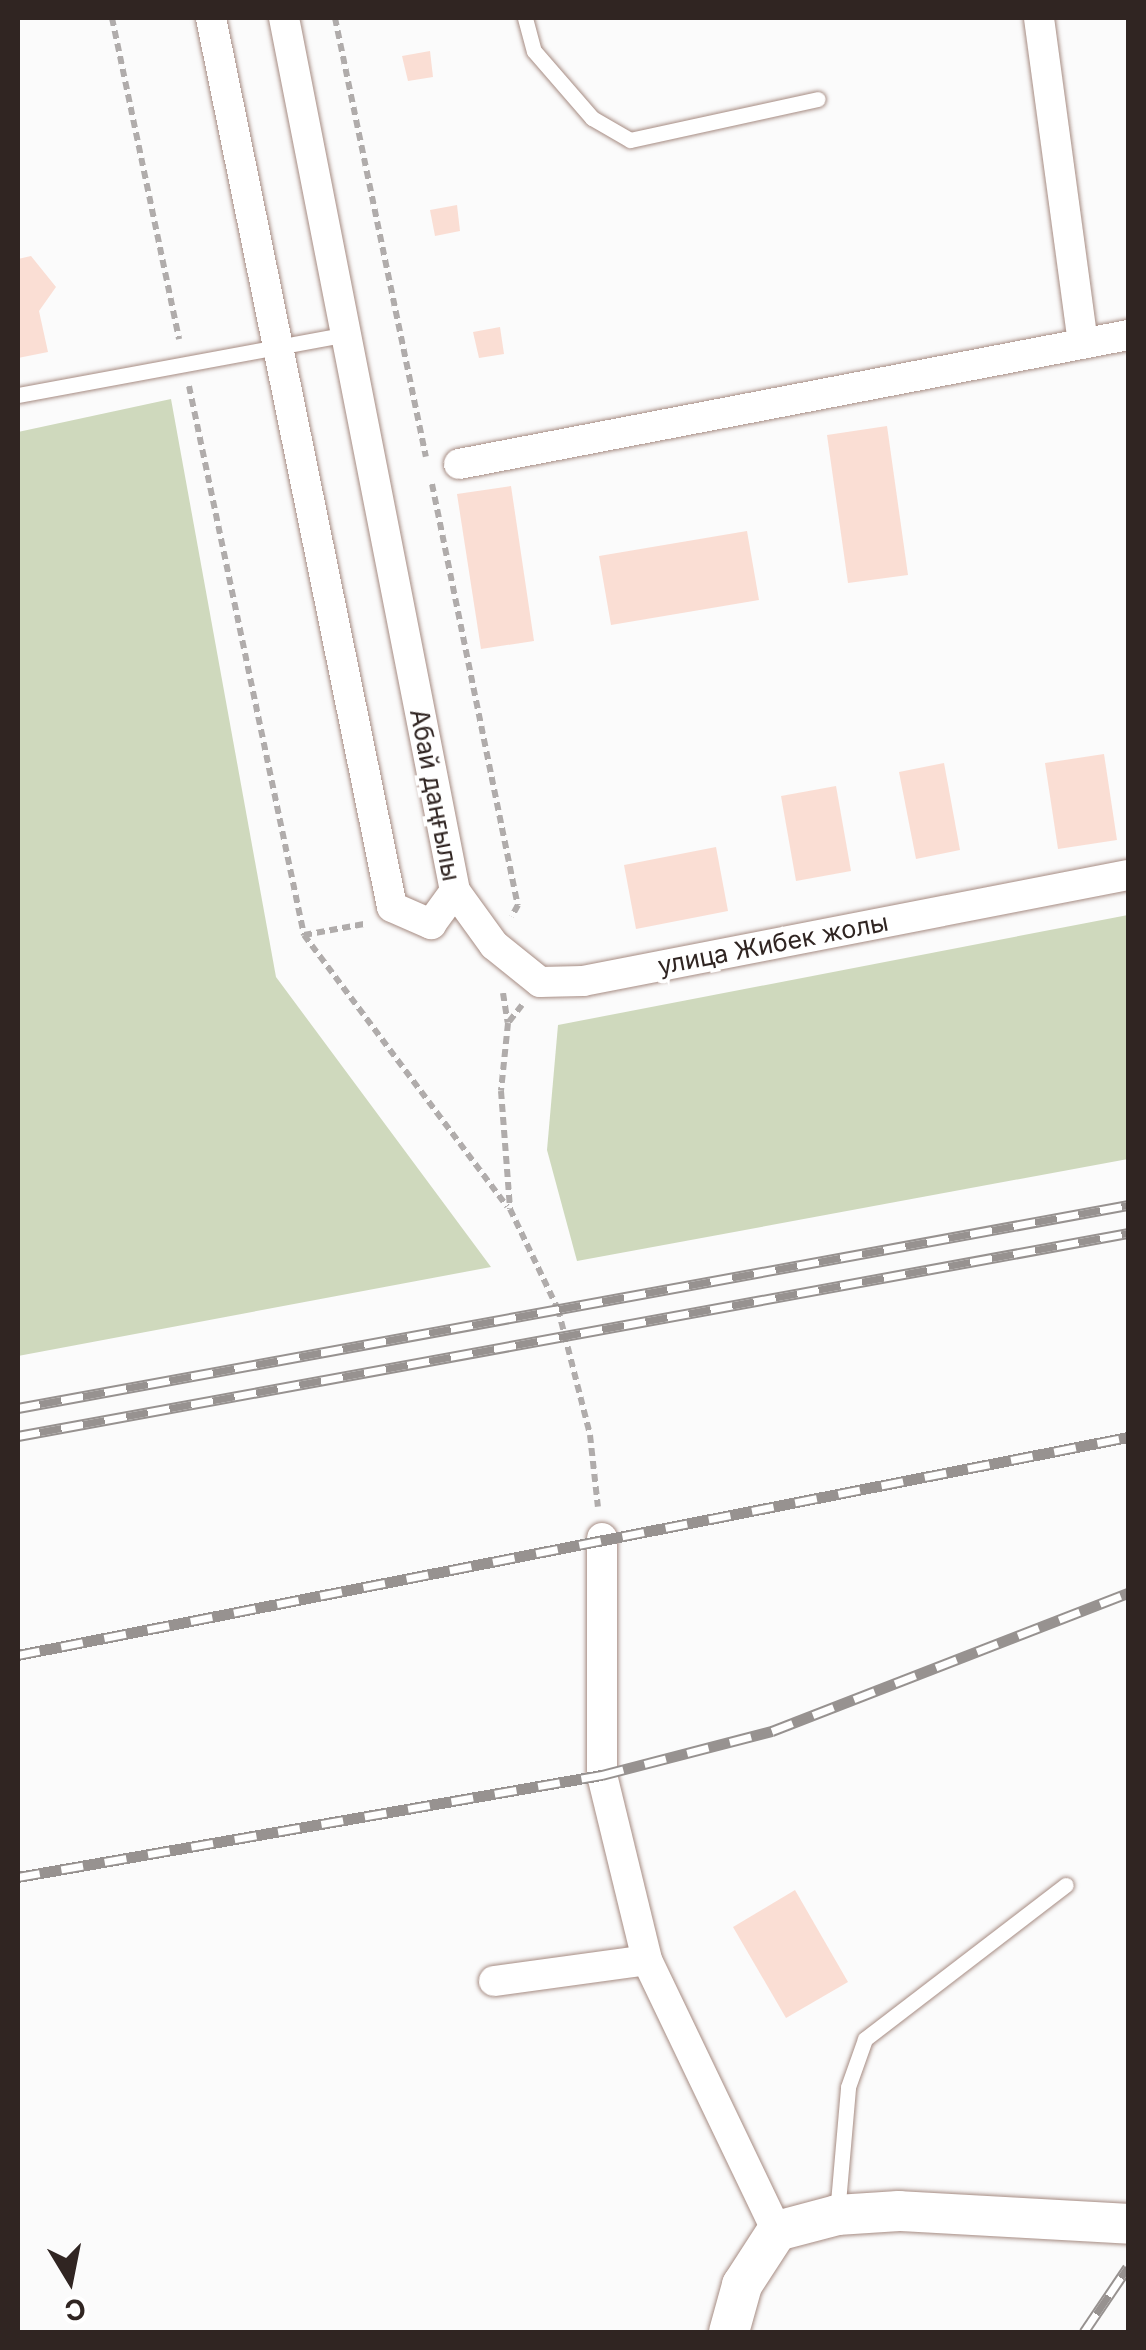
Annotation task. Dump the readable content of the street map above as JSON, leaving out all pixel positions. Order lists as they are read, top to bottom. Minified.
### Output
{"streets":{"street":["Абай даңғылы","улица Жибек жолы"]},"north":"bottom"}
